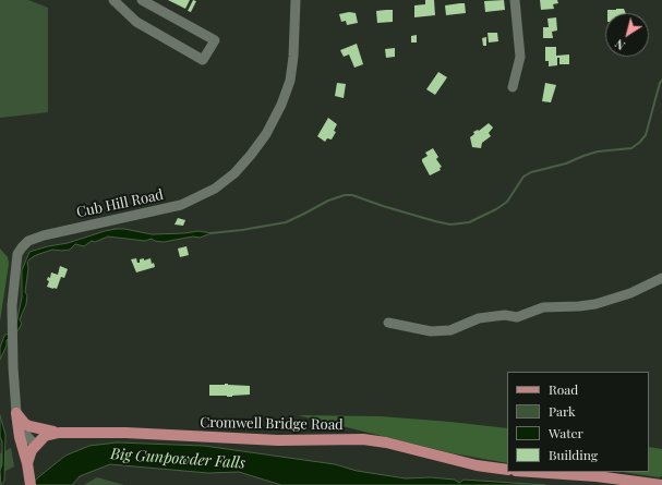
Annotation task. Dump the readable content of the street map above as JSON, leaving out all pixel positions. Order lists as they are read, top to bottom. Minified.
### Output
{"streets":{"main road":["Cromwell Bridge Road"],"street":["Cub Hill Road"]},"crossings":[["Cub Hill Road","Cromwell Bridge Road"]],"water":["Big Gunpowder Falls"],"legend":["Road","Park","Water","Building"],"north":"bottom left"}
